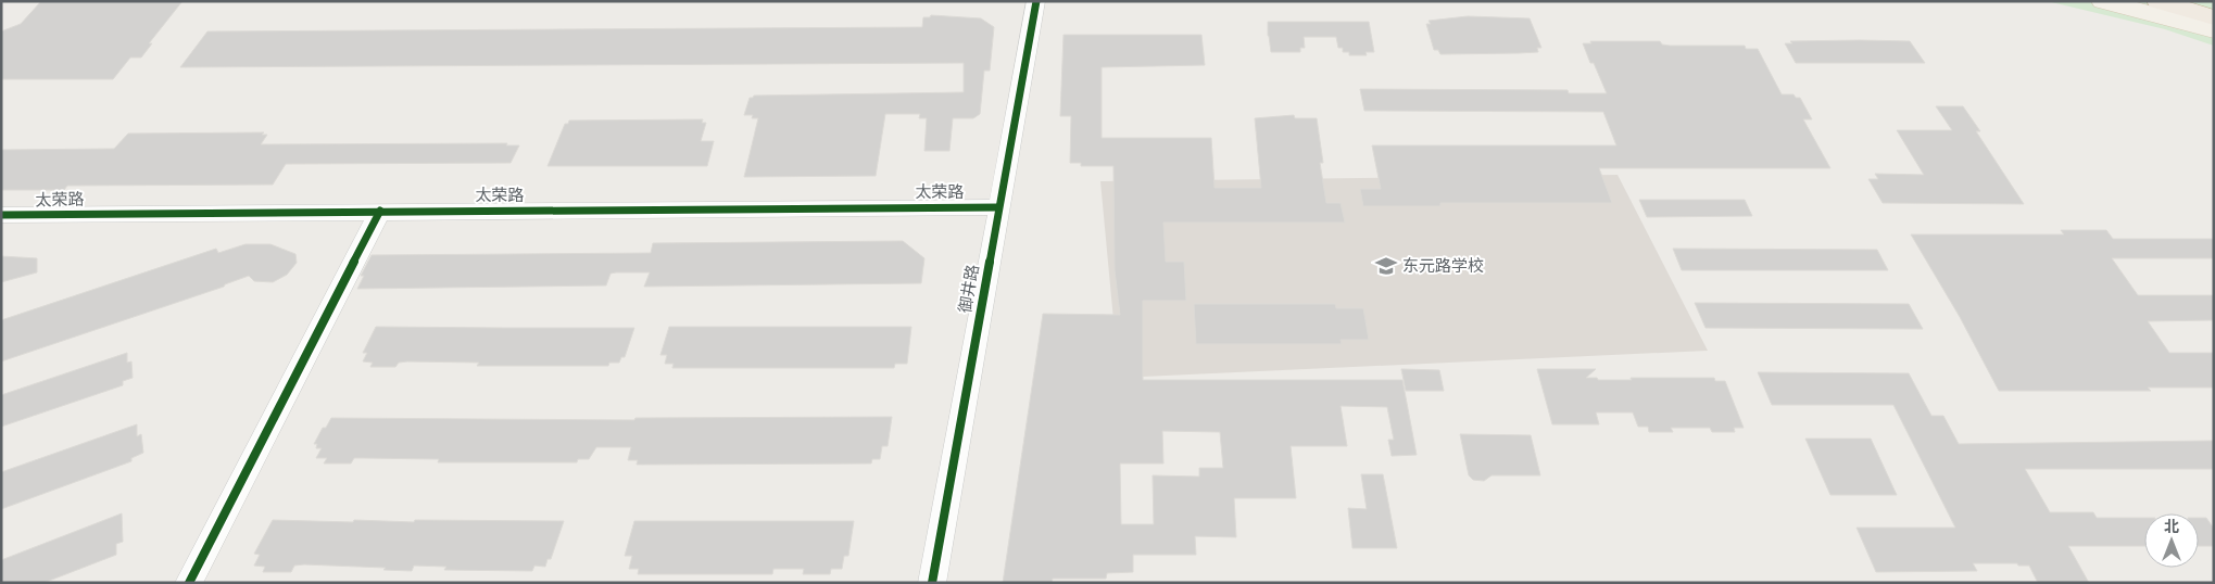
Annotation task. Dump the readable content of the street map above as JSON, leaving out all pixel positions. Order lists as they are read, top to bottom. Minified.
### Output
{"streets":{"street":["太荣路","御井路"]},"crossings":[["太荣路","御井路"]],"places":{"school or university":["东元路学校"]},"north":"top"}
